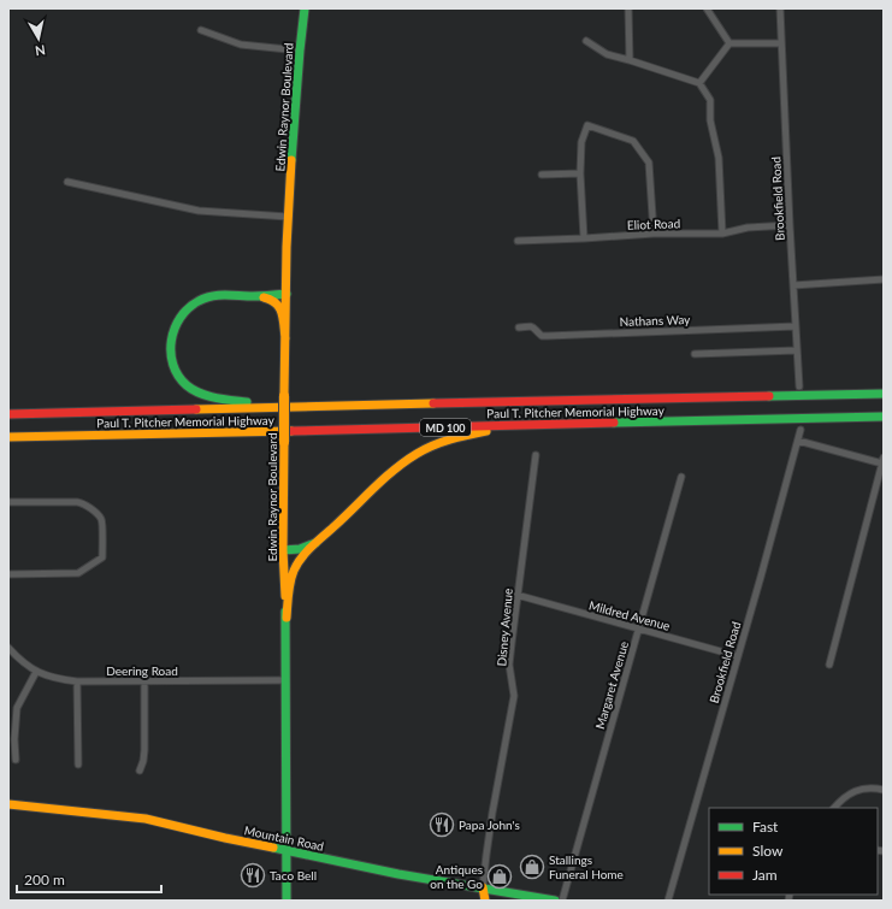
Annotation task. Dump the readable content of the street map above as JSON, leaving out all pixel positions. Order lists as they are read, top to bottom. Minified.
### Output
{"streets":{"main road":["Edwin Raynor Boulevard","Paul T. Pitcher Memorial Highway","MD 100","Mountain Road"],"street":["Brookfield Road","Eliot Road","Nathans Way","Mildred Avenue","Disney Avenue","Deering Road","Margaret Avenue"]},"crossings":[["Edwin Raynor Boulevard","Deering Road"],["Edwin Raynor Boulevard","Mountain Road"],["Brookfield Road","Eliot Road"],["Brookfield Road","Nathans Way"],["Brookfield Road","Mildred Avenue"],["Mildred Avenue","Disney Avenue"],["Mildred Avenue","Margaret Avenue"],["Disney Avenue","Mountain Road"]],"places":{"restaurant":["Papa John's","Taco Bell"],"shop":["Stallings Funeral Home","Antiques on the Go"]},"legend":["Fast","Slow","Jam"],"scale_bar":"200 m","north":"bottom"}
